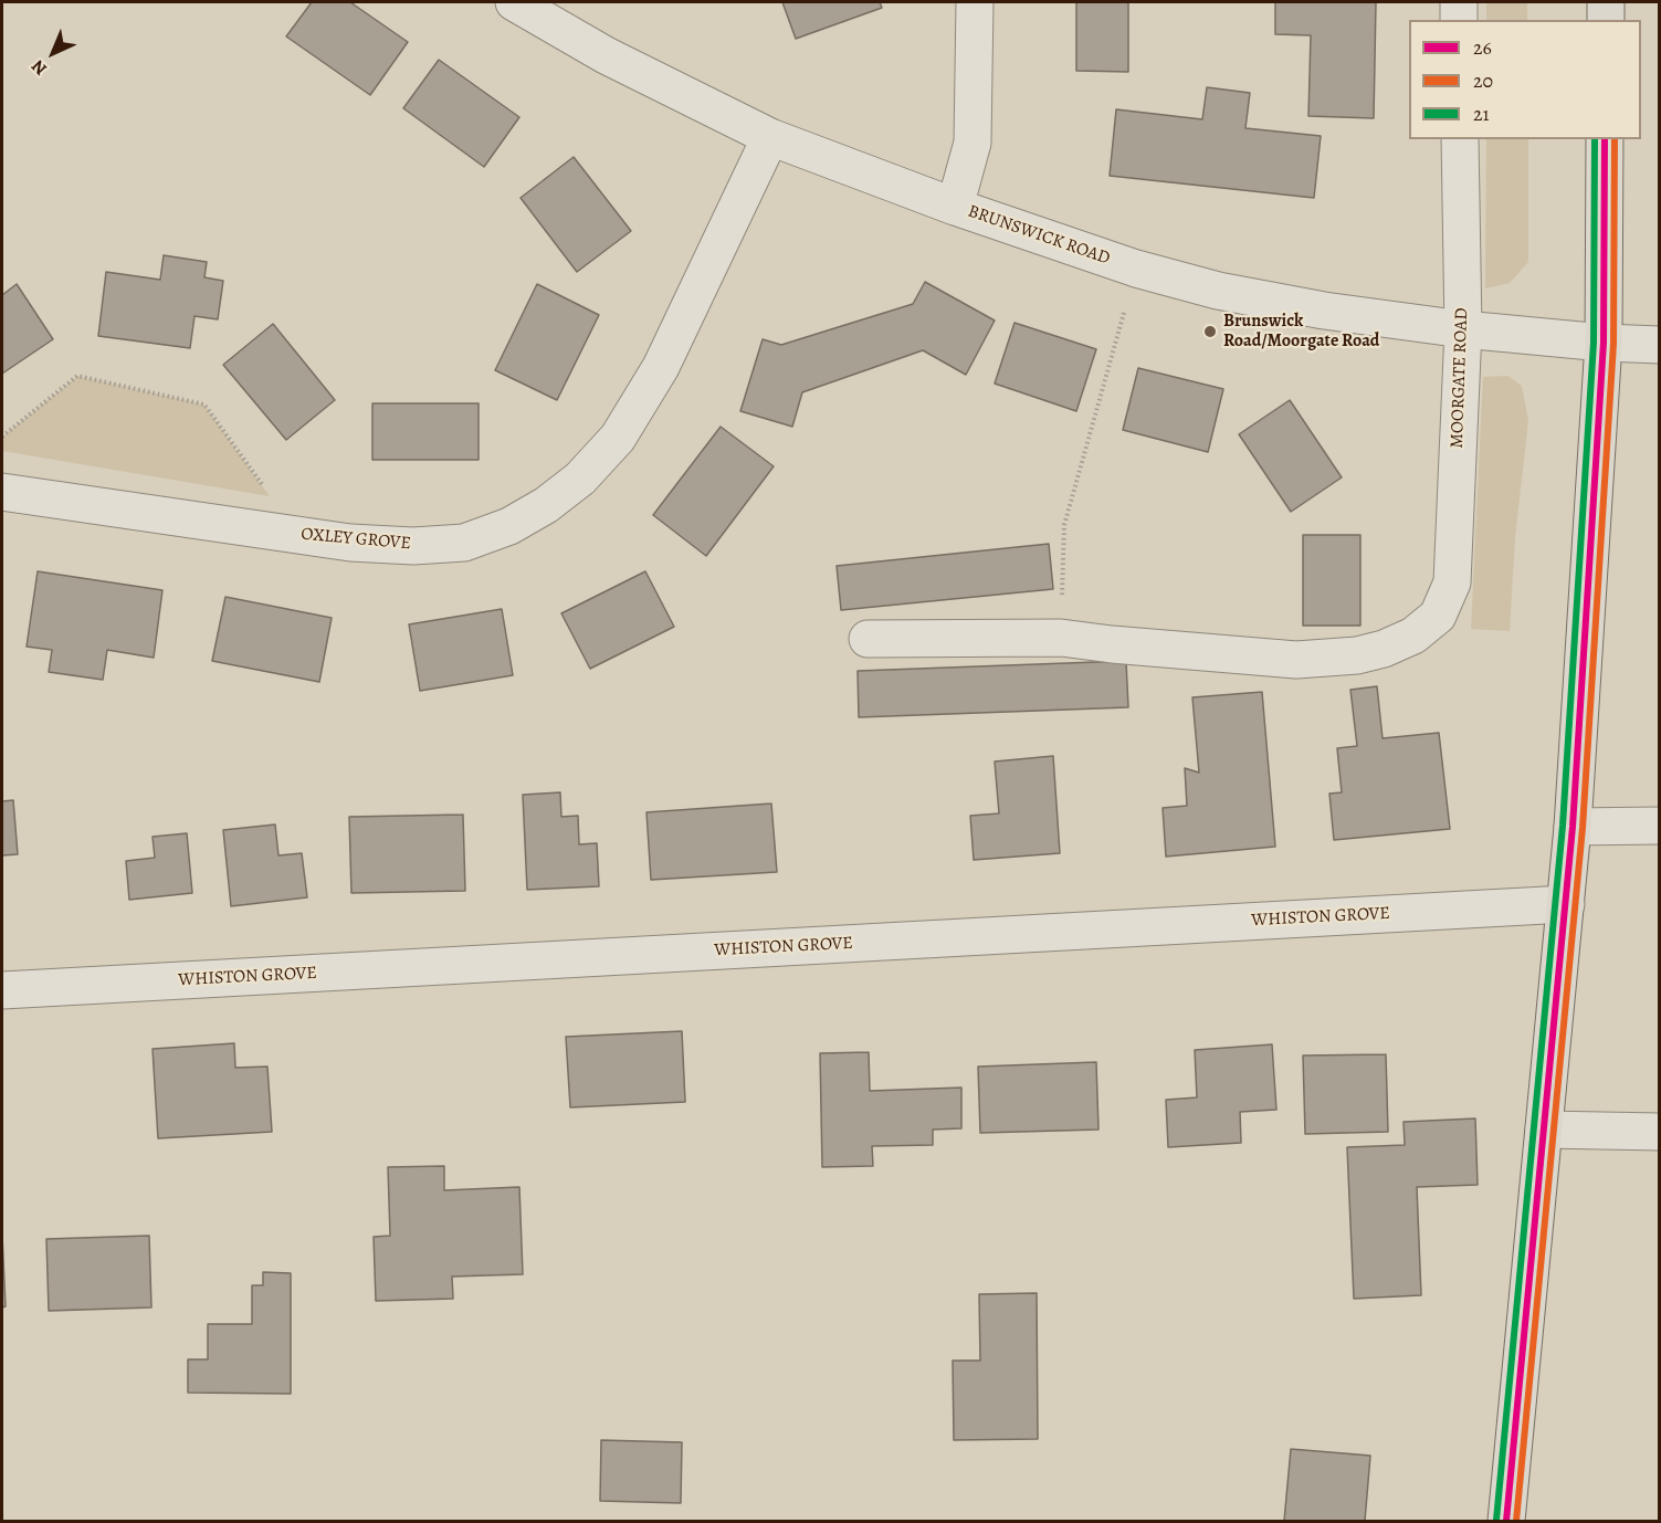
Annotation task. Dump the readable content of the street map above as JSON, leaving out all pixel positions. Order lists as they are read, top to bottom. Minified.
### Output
{"streets":{"street":["BRUNSWICK ROAD","MOORGATE ROAD","OXLEY GROVE","WHISTON GROVE"]},"crossings":[["BRUNSWICK ROAD","MOORGATE ROAD"],["BRUNSWICK ROAD","OXLEY GROVE"]],"places":["Brunswick Road/Moorgate Road"],"lines":["transit line 26","transit line 20","transit line 21"],"legend":["26","20","21"],"north":"bottom left"}
